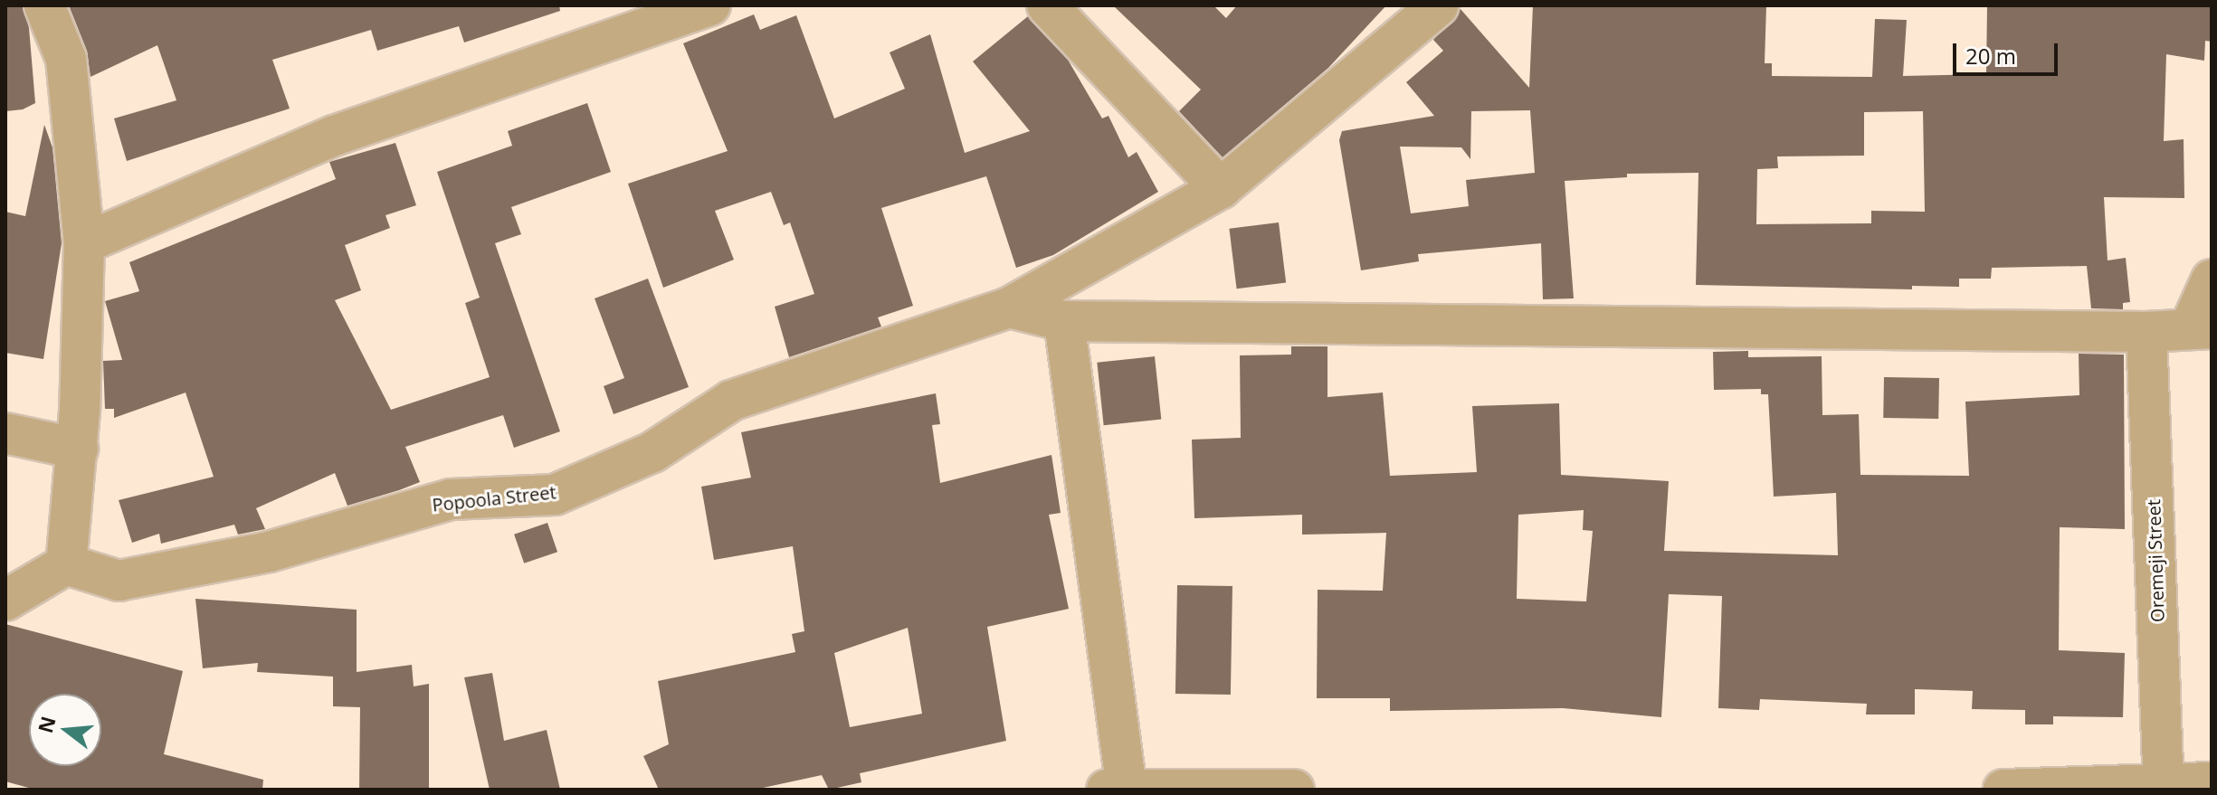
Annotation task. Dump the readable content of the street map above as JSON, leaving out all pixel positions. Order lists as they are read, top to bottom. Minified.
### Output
{"streets":{"street":["Popoola Street","Oremeji Street"]},"scale_bar":"20 m","north":"left"}
